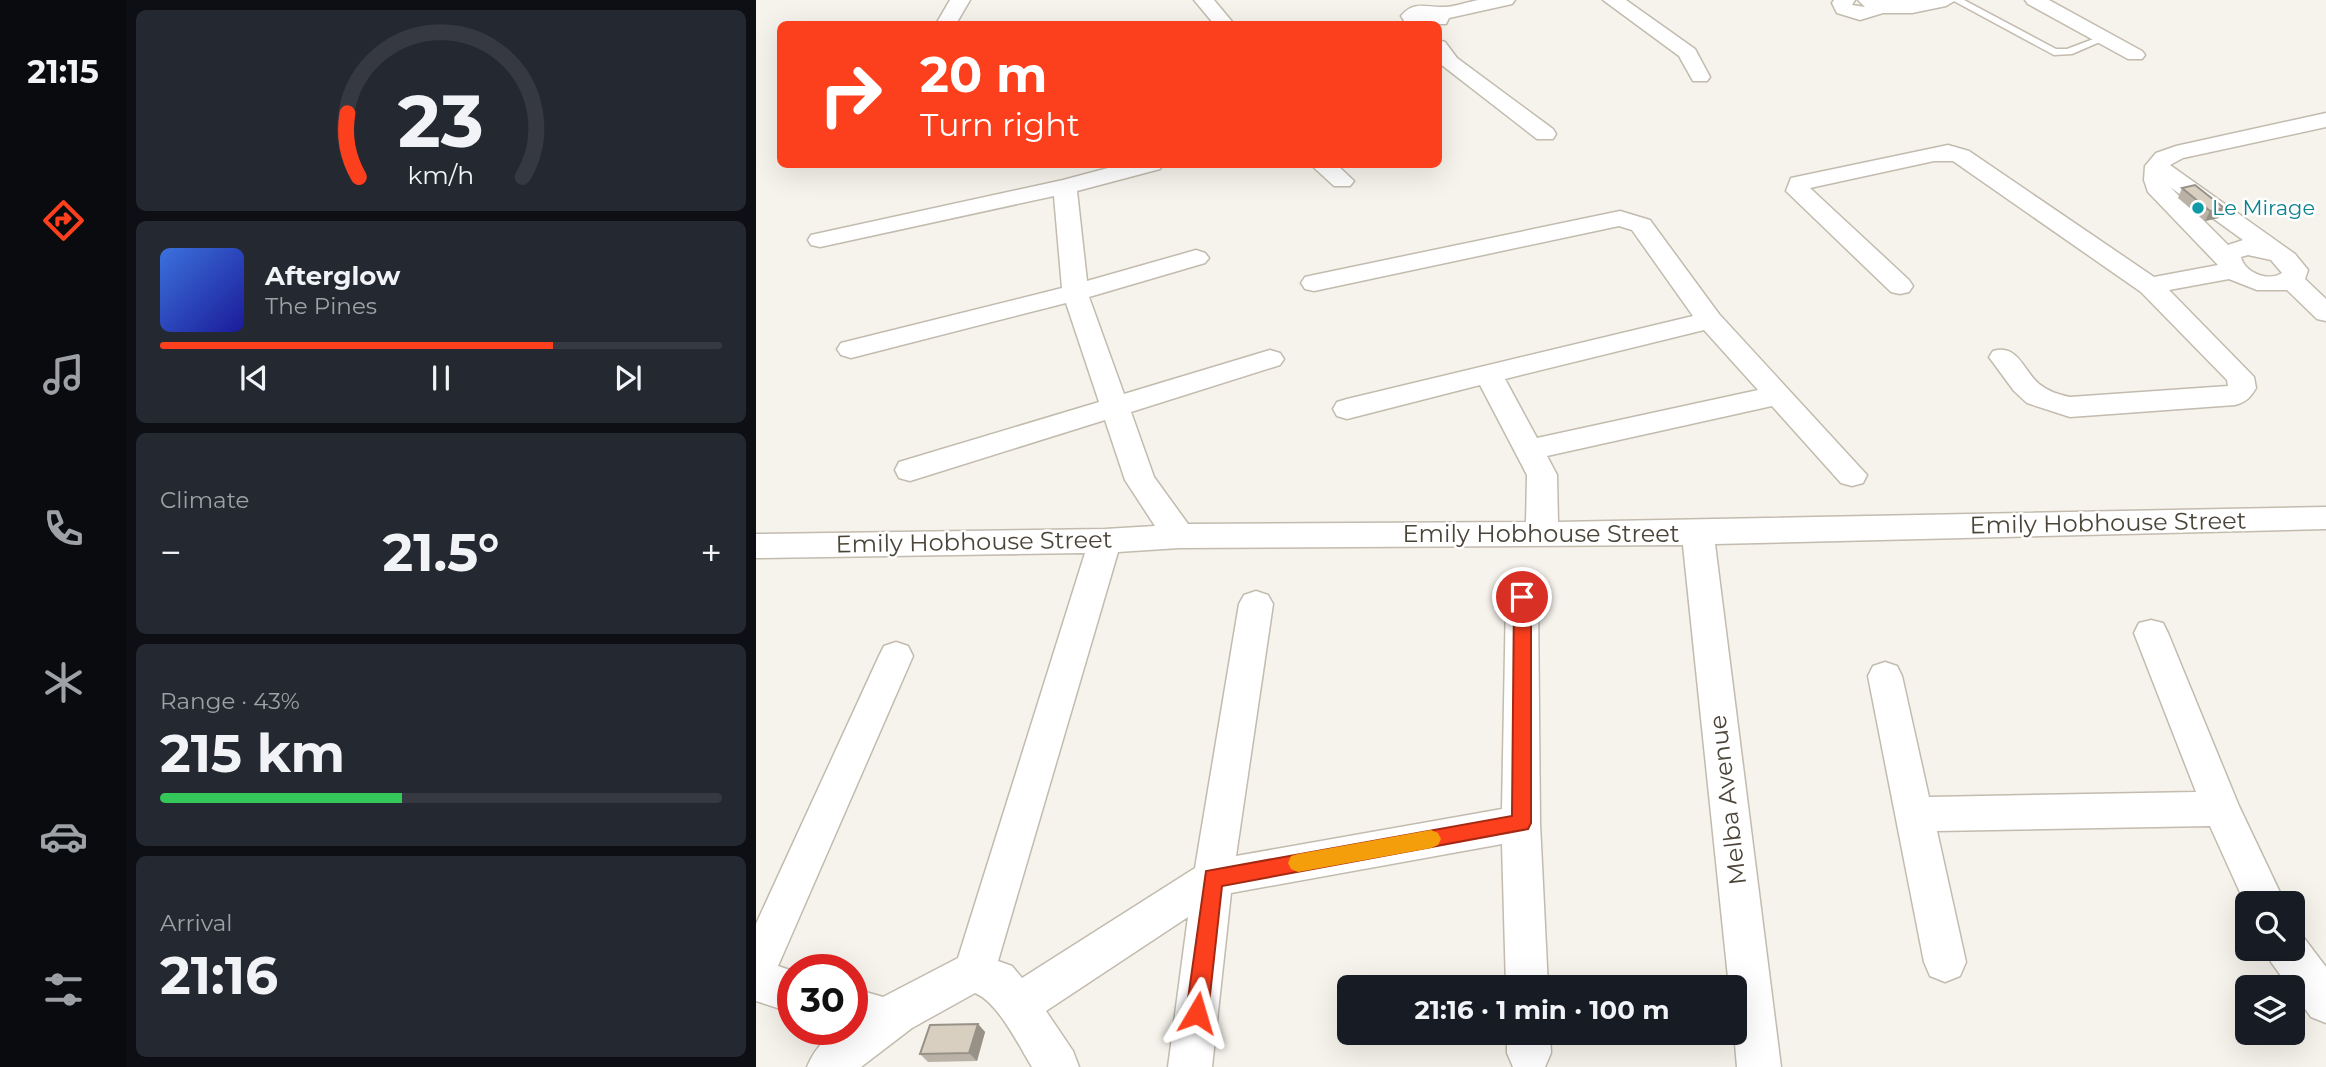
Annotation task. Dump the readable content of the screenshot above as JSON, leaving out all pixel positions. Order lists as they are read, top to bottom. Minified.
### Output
{"streets":{"street":["Emily Hobhouse Street","Melba Avenue"]},"crossings":[["Emily Hobhouse Street","Melba Avenue"]],"places":["Le Mirage"],"page":{"tabs":"21:15","turn":["20 m","Turn right"],"song":["Afterglow","The Pines"],"tile":["Climate",["Range · 43%","215 km"],["Arrival","21:16"]],"heat":["−","21.5°","+"],"limit":"30","trip":"21:16 · 1 min · 100 m","gauge":["23","km/h"]}}
